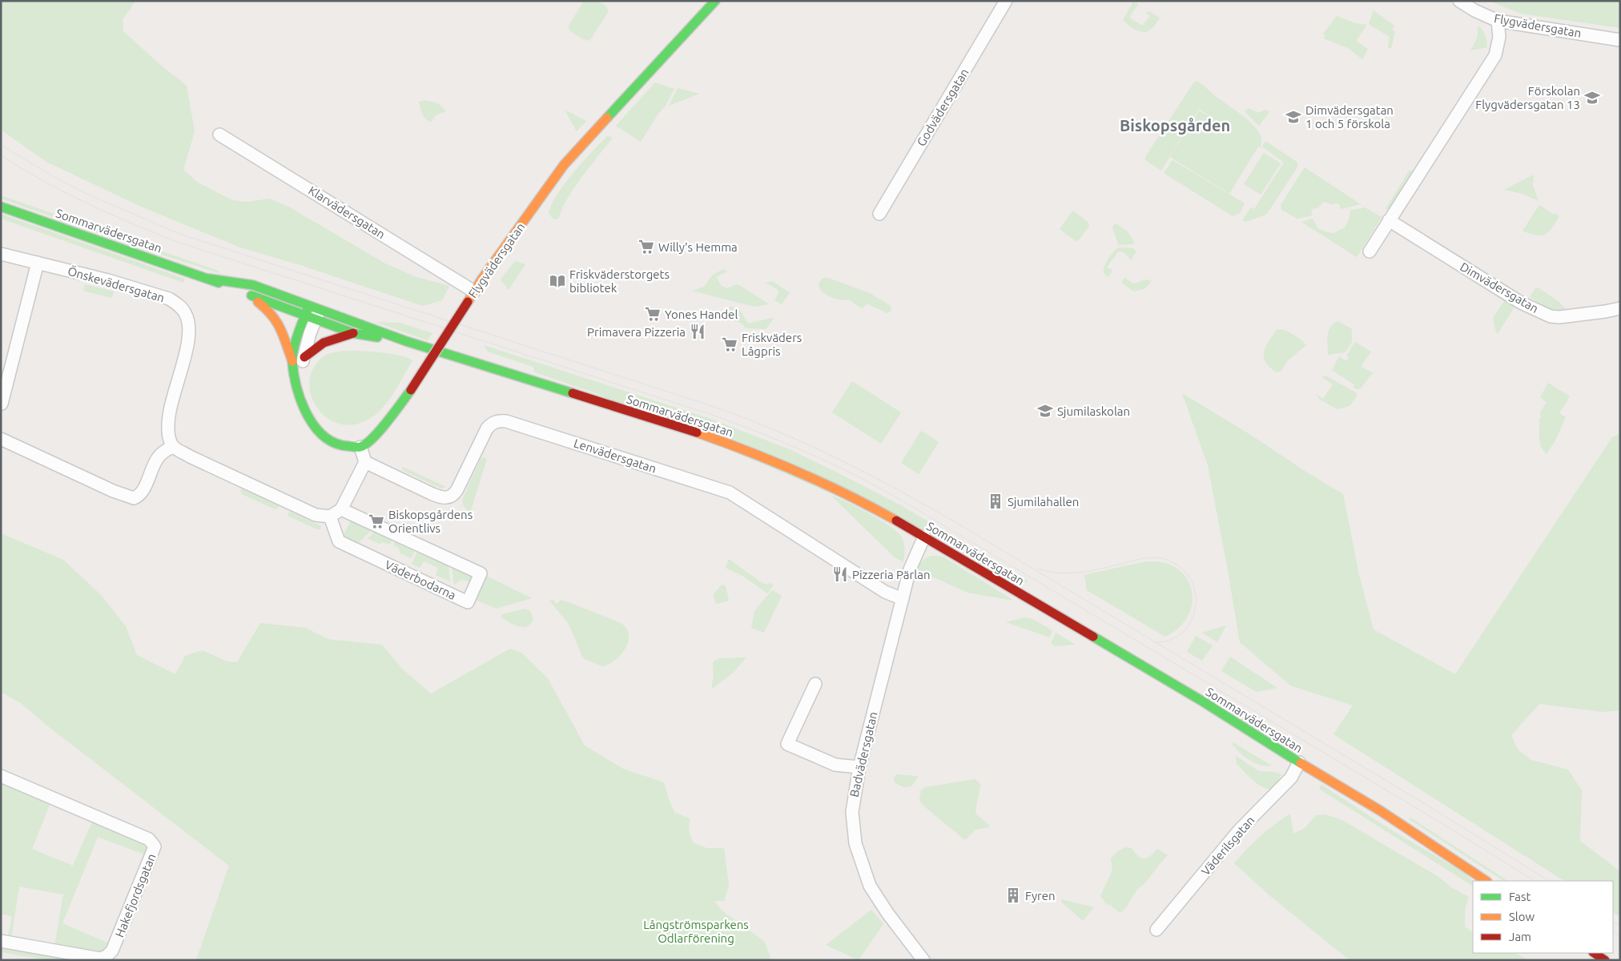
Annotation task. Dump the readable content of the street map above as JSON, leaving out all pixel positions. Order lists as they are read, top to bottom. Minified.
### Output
{"streets":{"street":["Flygvädersgatan","Godvädersgatan","Klarvädersgatan","Sommarvädersgatan","Önskevädersgatan","Dimvädersgatan","Lenvädersgatan","Väderbodarna","Badvädersgatan","Väderilsgatan","Hakefjordsgatan"]},"crossings":[["Flygvädersgatan","Klarvädersgatan"],["Sommarvädersgatan","Badvädersgatan"],["Sommarvädersgatan","Väderilsgatan"],["Lenvädersgatan","Badvädersgatan"]],"districts":["Biskopsgården"],"parks":["Långströmsparkens Odlarförening"],"places":{"school or university":["Förskolan Flygvädersgatan 13","Dimvädersgatan 1 och 5 förskola","Sjumilaskolan"],"supermarket":["Willy's Hemma","Yones Handel","Friskväders Lågpris","Biskopsgårdens Orientlivs"],"library":["Friskväderstorgets bibliotek"],"restaurant":["Primavera Pizzeria","Pizzeria Pärlan"],"building":["Sjumilahallen","Fyren"]},"legend":["Fast","Slow","Jam"]}
